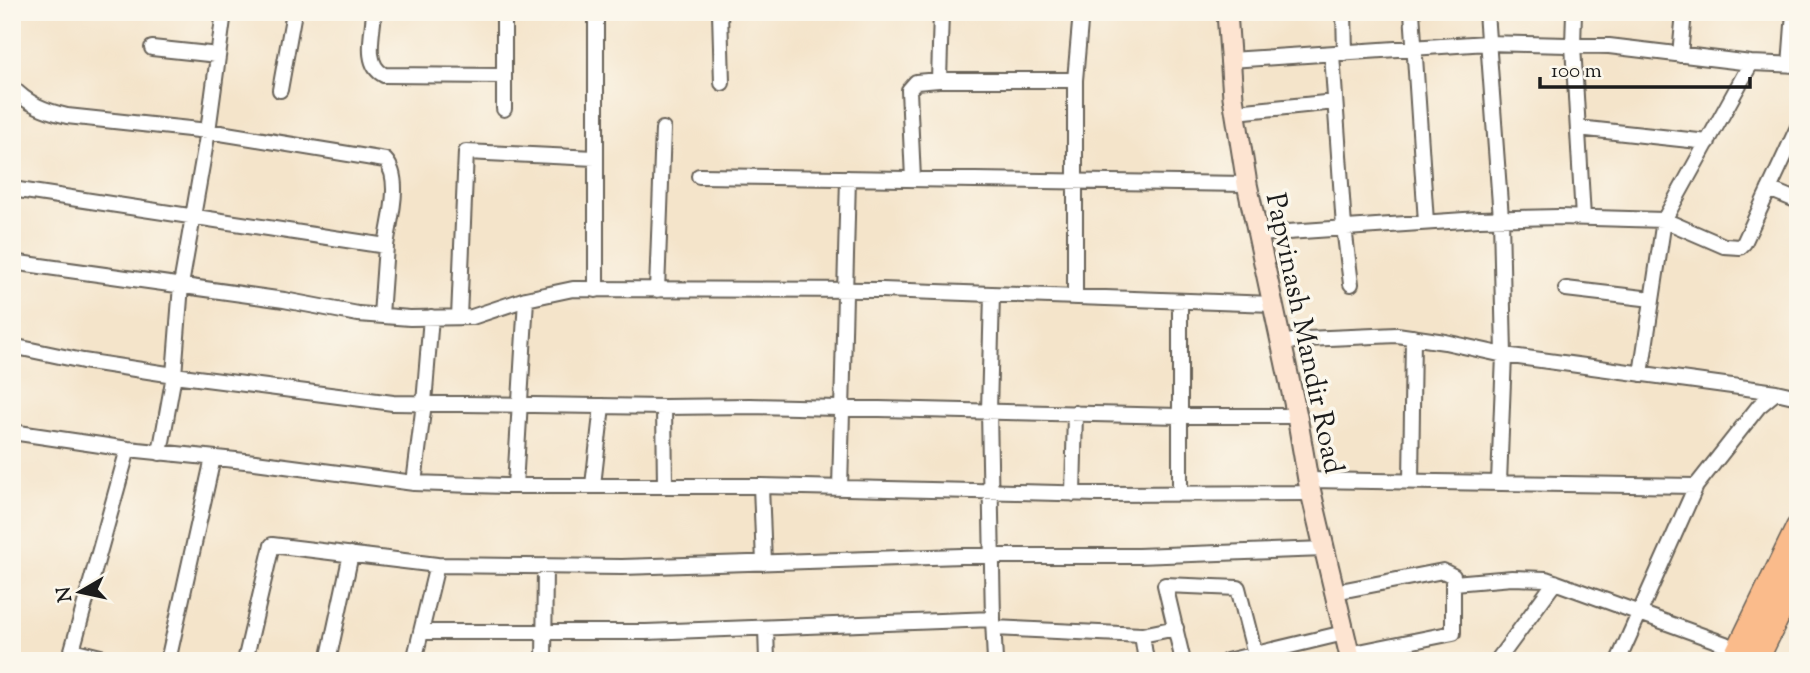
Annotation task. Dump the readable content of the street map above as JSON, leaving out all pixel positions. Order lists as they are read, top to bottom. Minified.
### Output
{"streets":{"street":["Papvinash Mandir Road"]},"scale_bar":"100 m","north":"left"}
